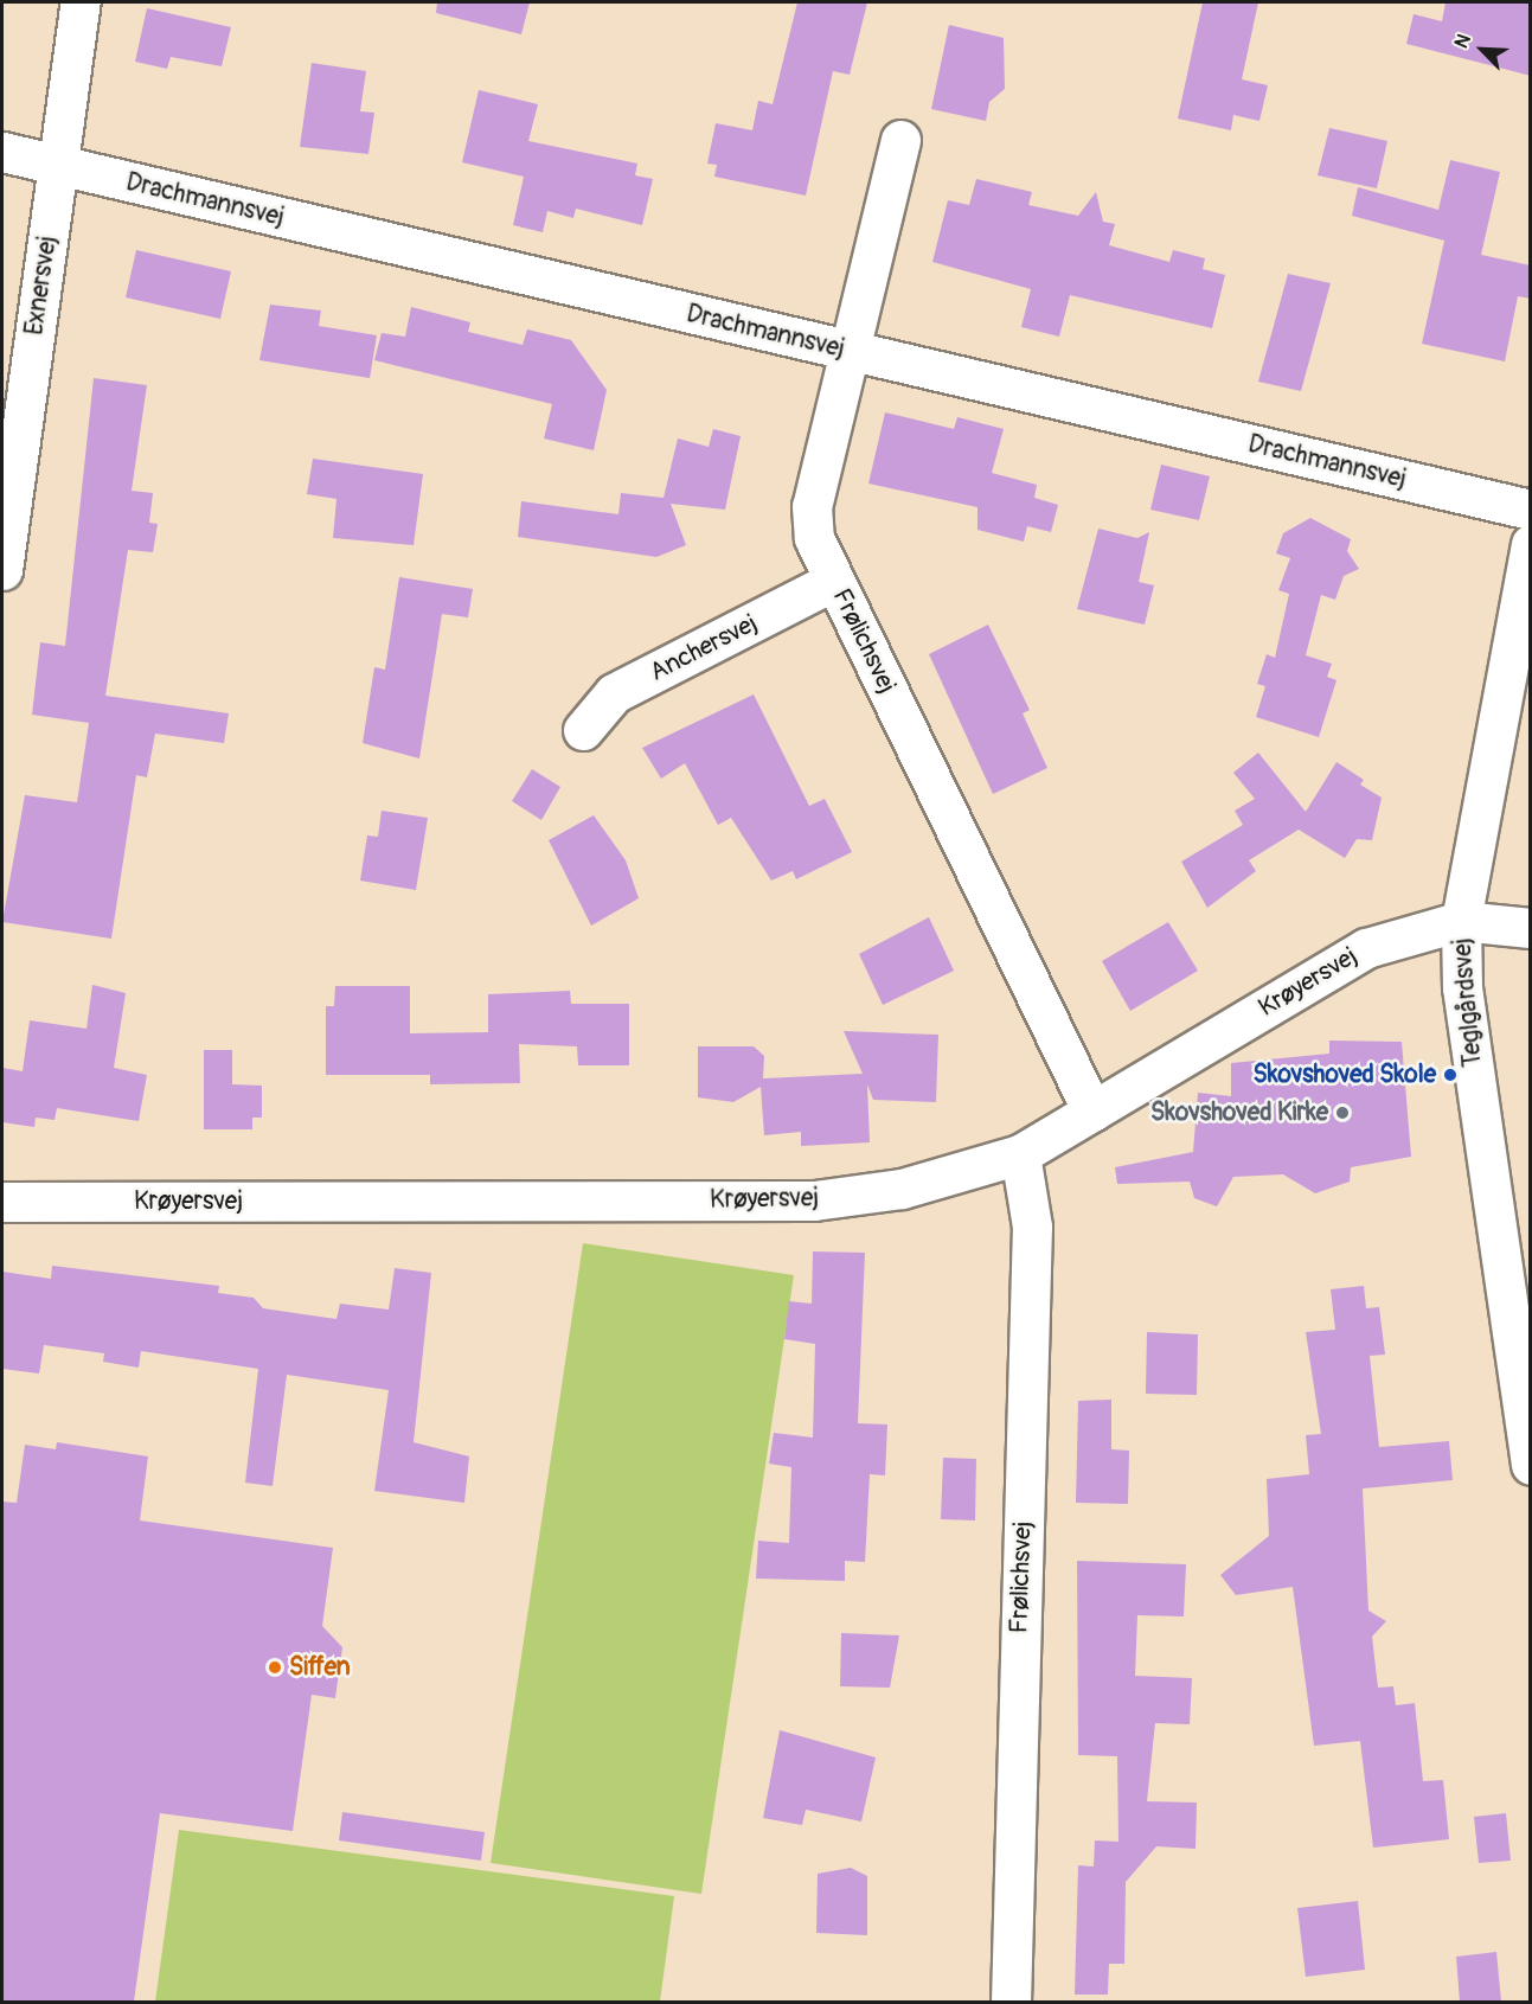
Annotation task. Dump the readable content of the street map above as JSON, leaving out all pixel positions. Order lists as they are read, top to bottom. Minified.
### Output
{"streets":{"street":["Drachmannsvej","Exnersvej","Frølichsvej","Anchersvej","Krøyersvej","Teglgårdsvej"]},"crossings":[["Drachmannsvej","Exnersvej"],["Drachmannsvej","Frølichsvej"],["Frølichsvej","Anchersvej"],["Frølichsvej","Krøyersvej"],["Krøyersvej","Teglgårdsvej"]],"places":["Skovshoved Skole","Skovshoved Kirke","Siffen"],"north":"top left"}
